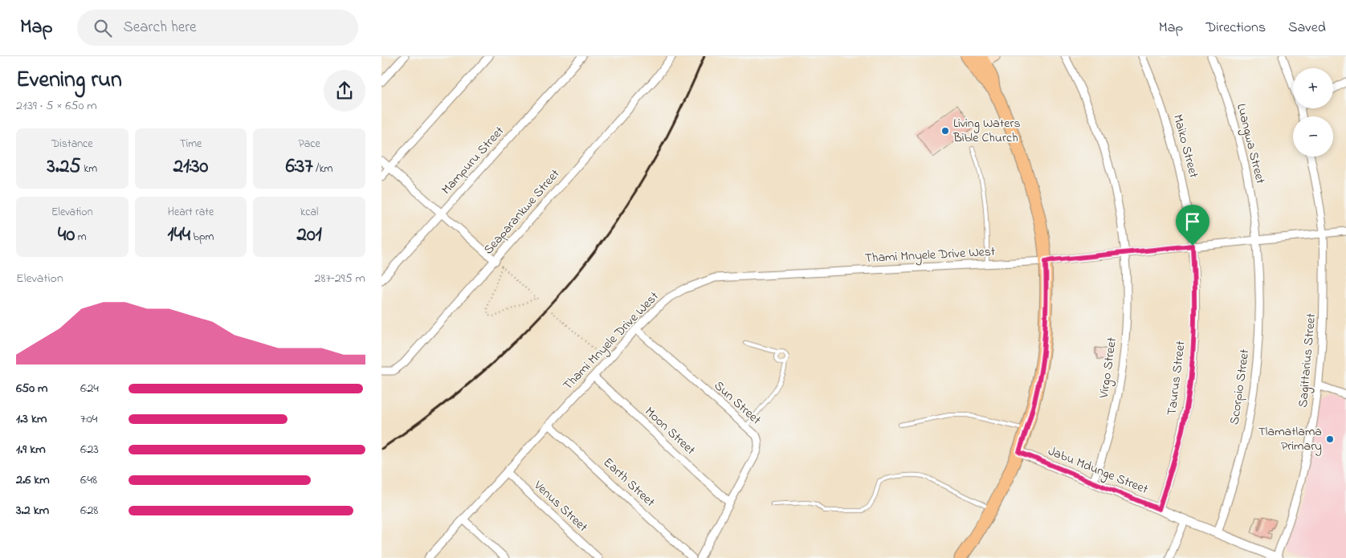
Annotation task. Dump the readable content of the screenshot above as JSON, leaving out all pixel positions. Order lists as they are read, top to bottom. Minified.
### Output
{"streets":{"street":["Luangwa Street","Maiko Street","Mampuru Street","Seaparankwe Street","Thami Mnyele Drive West","Sagittarius Street","Virgo Street","Taurus Street","Scorpio Street","Sun Street","Moon Street","Jabu Mdunge Street","Earth Street","Venus Street"]},"crossings":[["Luangwa Street","Thami Mnyele Drive West"],["Luangwa Street","Scorpio Street"],["Maiko Street","Thami Mnyele Drive West"],["Maiko Street","Taurus Street"],["Thami Mnyele Drive West","Sagittarius Street"],["Thami Mnyele Drive West","Virgo Street"],["Thami Mnyele Drive West","Taurus Street"],["Thami Mnyele Drive West","Scorpio Street"],["Thami Mnyele Drive West","Sun Street"],["Thami Mnyele Drive West","Moon Street"],["Thami Mnyele Drive West","Earth Street"],["Thami Mnyele Drive West","Venus Street"],["Sagittarius Street","Jabu Mdunge Street"],["Virgo Street","Jabu Mdunge Street"],["Taurus Street","Jabu Mdunge Street"],["Scorpio Street","Jabu Mdunge Street"],["Sun Street","Moon Street"]],"places":["Living Waters Bible Church","Tlamatlama Primary"],"page":{"header":"Map","search":"Search here","nav":["Map","Directions","Saved"],"heading":["Evening run","21:39 · 5 × 650 m"],"map_buttons":["+","−"],"stats":[["Distance","3.25 km"],["Time","21:30"],["Pace","6:37 /km"],["Elevation","40 m"],["Heart rate","144 bpm"],["kcal","201"]],"chart":["Elevation","287–295 m"],"list":[{"name":"650 m","note":"6:24"},{"name":"1.3 km","note":"7:04"},{"name":"1.9 km","note":"6:23"},{"name":"2.6 km","note":"6:48"},{"name":"3.2 km","note":"6:28"}]}}
